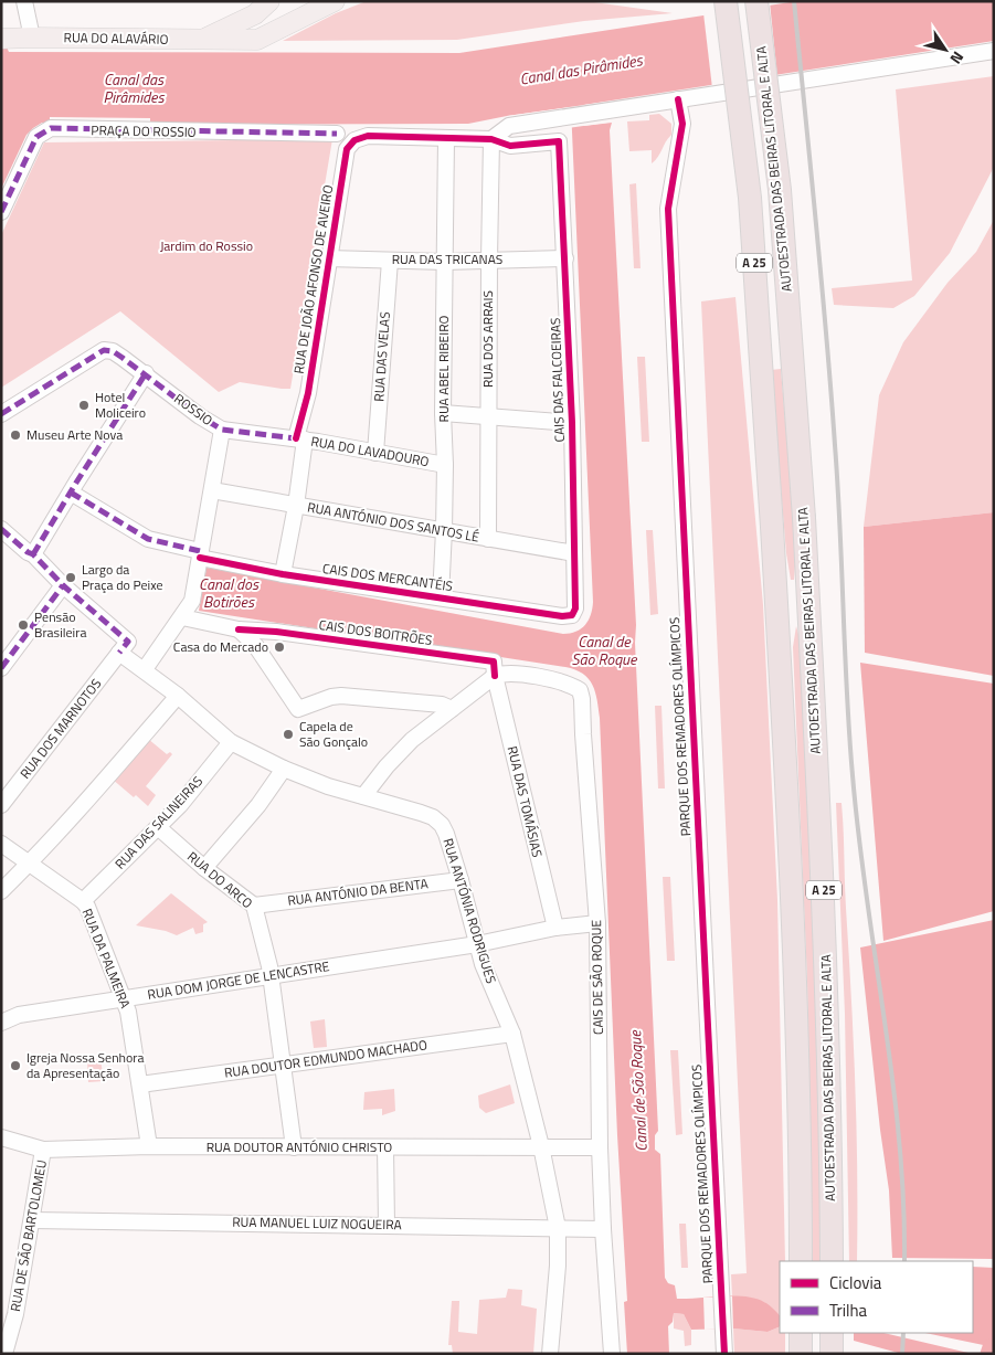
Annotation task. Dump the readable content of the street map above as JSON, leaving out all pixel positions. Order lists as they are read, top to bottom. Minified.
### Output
{"streets":{"highway":["AUTOESTRADA DAS BEIRAS LITORAL E ALTA","A 25"],"main road":["RUA DO ALAVÁRIO"],"street":["PRAÇA DO ROSSIO","RUA DAS TRICANAS","RUA DE JOÃO AFONSO DE AVEIRO","RUA DOS ARRAIS","RUA DAS VELAS","RUA ABEL RIBEIRO","CAIS DAS FALCOEIRAS","ROSSIO","RUA DO LAVADOURO","RUA ANTÓNIO DOS SANTOS LÉ","CAIS DOS MERCANTÉIS","CAIS DOS BOITRÕES","PARQUE DOS REMADORES OLÍMPICOS","RUA DOS MARNOTOS","RUA DAS TOMÁSIAS","RUA DAS SALINEIRAS","RUA DO ARCO","RUA ANTÓNIO DA BENTA","RUA ANTÓNIA RODRIGUES","RUA DA PALMEIRA","CAIS DE SÃO ROQUE","RUA DOM JORGE DE LENCASTRE","RUA DOUTOR EDMUNDO MACHADO","RUA DOUTOR ANTÓNIO CHRISTO","RUA MANUEL LUIZ NOGUEIRA","RUA DE SÃO BARTOLOMEU"]},"crossings":[["RUA DAS TRICANAS","RUA DE JOÃO AFONSO DE AVEIRO"],["RUA DAS TRICANAS","RUA DOS ARRAIS"],["RUA DAS TRICANAS","RUA DAS VELAS"],["RUA DAS TRICANAS","RUA ABEL RIBEIRO"],["RUA DAS TRICANAS","CAIS DAS FALCOEIRAS"],["RUA DE JOÃO AFONSO DE AVEIRO","RUA ABEL RIBEIRO"],["RUA DE JOÃO AFONSO DE AVEIRO","ROSSIO"],["RUA DE JOÃO AFONSO DE AVEIRO","RUA DO LAVADOURO"],["RUA DE JOÃO AFONSO DE AVEIRO","RUA ANTÓNIO DOS SANTOS LÉ"],["RUA DE JOÃO AFONSO DE AVEIRO","CAIS DOS MERCANTÉIS"],["RUA DOS ARRAIS","CAIS DAS FALCOEIRAS"],["RUA DOS ARRAIS","RUA ANTÓNIO DOS SANTOS LÉ"],["RUA DAS VELAS","RUA DO LAVADOURO"],["RUA ABEL RIBEIRO","RUA DO LAVADOURO"],["RUA ABEL RIBEIRO","RUA ANTÓNIO DOS SANTOS LÉ"],["RUA ABEL RIBEIRO","CAIS DOS MERCANTÉIS"],["CAIS DAS FALCOEIRAS","RUA ANTÓNIO DOS SANTOS LÉ"],["CAIS DAS FALCOEIRAS","CAIS DOS MERCANTÉIS"],["ROSSIO","RUA DO LAVADOURO"],["CAIS DOS BOITRÕES","RUA DAS TOMÁSIAS"],["CAIS DOS BOITRÕES","CAIS DE SÃO ROQUE"],["RUA DOS MARNOTOS","RUA ANTÓNIA RODRIGUES"],["RUA DAS TOMÁSIAS","CAIS DE SÃO ROQUE"],["RUA DAS TOMÁSIAS","RUA DOM JORGE DE LENCASTRE"],["RUA DAS SALINEIRAS","RUA DO ARCO"],["RUA DAS SALINEIRAS","RUA ANTÓNIA RODRIGUES"],["RUA DAS SALINEIRAS","RUA DA PALMEIRA"],["RUA DO ARCO","RUA ANTÓNIO DA BENTA"],["RUA DO ARCO","RUA DOM JORGE DE LENCASTRE"],["RUA DO ARCO","RUA DOUTOR EDMUNDO MACHADO"],["RUA DO ARCO","RUA DOUTOR ANTÓNIO CHRISTO"],["RUA ANTÓNIO DA BENTA","RUA ANTÓNIA RODRIGUES"],["RUA ANTÓNIA RODRIGUES","RUA DOM JORGE DE LENCASTRE"],["RUA ANTÓNIA RODRIGUES","RUA DOUTOR EDMUNDO MACHADO"],["RUA ANTÓNIA RODRIGUES","RUA DOUTOR ANTÓNIO CHRISTO"],["RUA ANTÓNIA RODRIGUES","RUA MANUEL LUIZ NOGUEIRA"],["RUA DA PALMEIRA","RUA DOM JORGE DE LENCASTRE"],["RUA DA PALMEIRA","RUA DOUTOR EDMUNDO MACHADO"],["RUA DA PALMEIRA","RUA DOUTOR ANTÓNIO CHRISTO"],["CAIS DE SÃO ROQUE","RUA DOM JORGE DE LENCASTRE"],["CAIS DE SÃO ROQUE","RUA DOUTOR ANTÓNIO CHRISTO"],["CAIS DE SÃO ROQUE","RUA MANUEL LUIZ NOGUEIRA"],["RUA DOUTOR ANTÓNIO CHRISTO","RUA DE SÃO BARTOLOMEU"],["RUA MANUEL LUIZ NOGUEIRA","RUA DE SÃO BARTOLOMEU"]],"water":["Canal das Pirâmides","Canal dos Botirões","Canal de São Roque"],"parks":["Jardim do Rossio"],"places":["Hotel Moliceiro","Museu Arte Nova","Largo da Praça do Peixe","Pensão Brasileira","Casa do Mercado","Capela de São Gonçalo","Igreja Nossa Senhora da Apresentação"],"legend":["Ciclovia","Trilha"],"north":"bottom right"}
